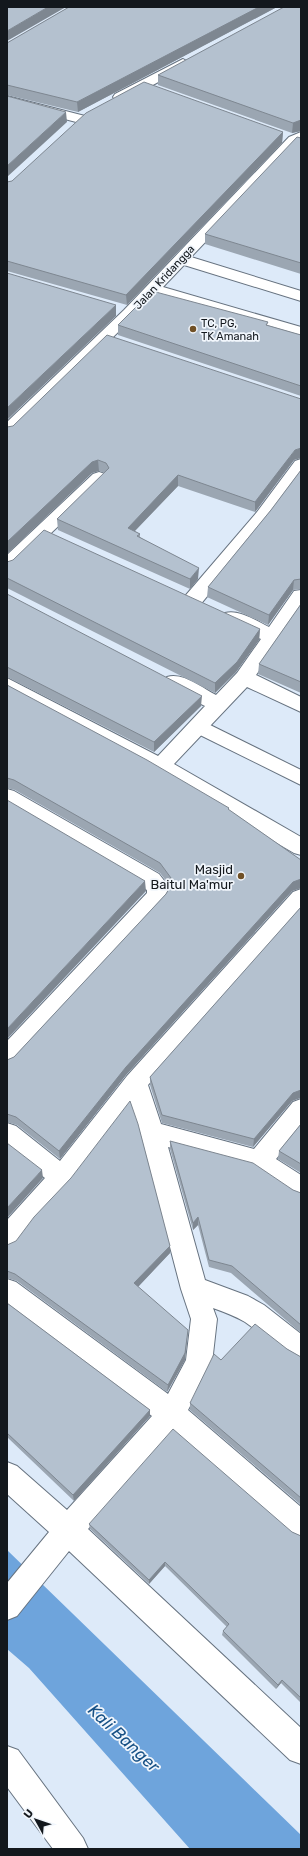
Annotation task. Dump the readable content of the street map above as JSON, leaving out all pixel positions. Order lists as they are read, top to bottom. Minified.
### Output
{"streets":{"street":["Jalan Kridangga"]},"water":["Kali Banger"],"places":["TC, PG, TK Amanah","Masjid Baitul Ma'mur"],"north":"top left"}
